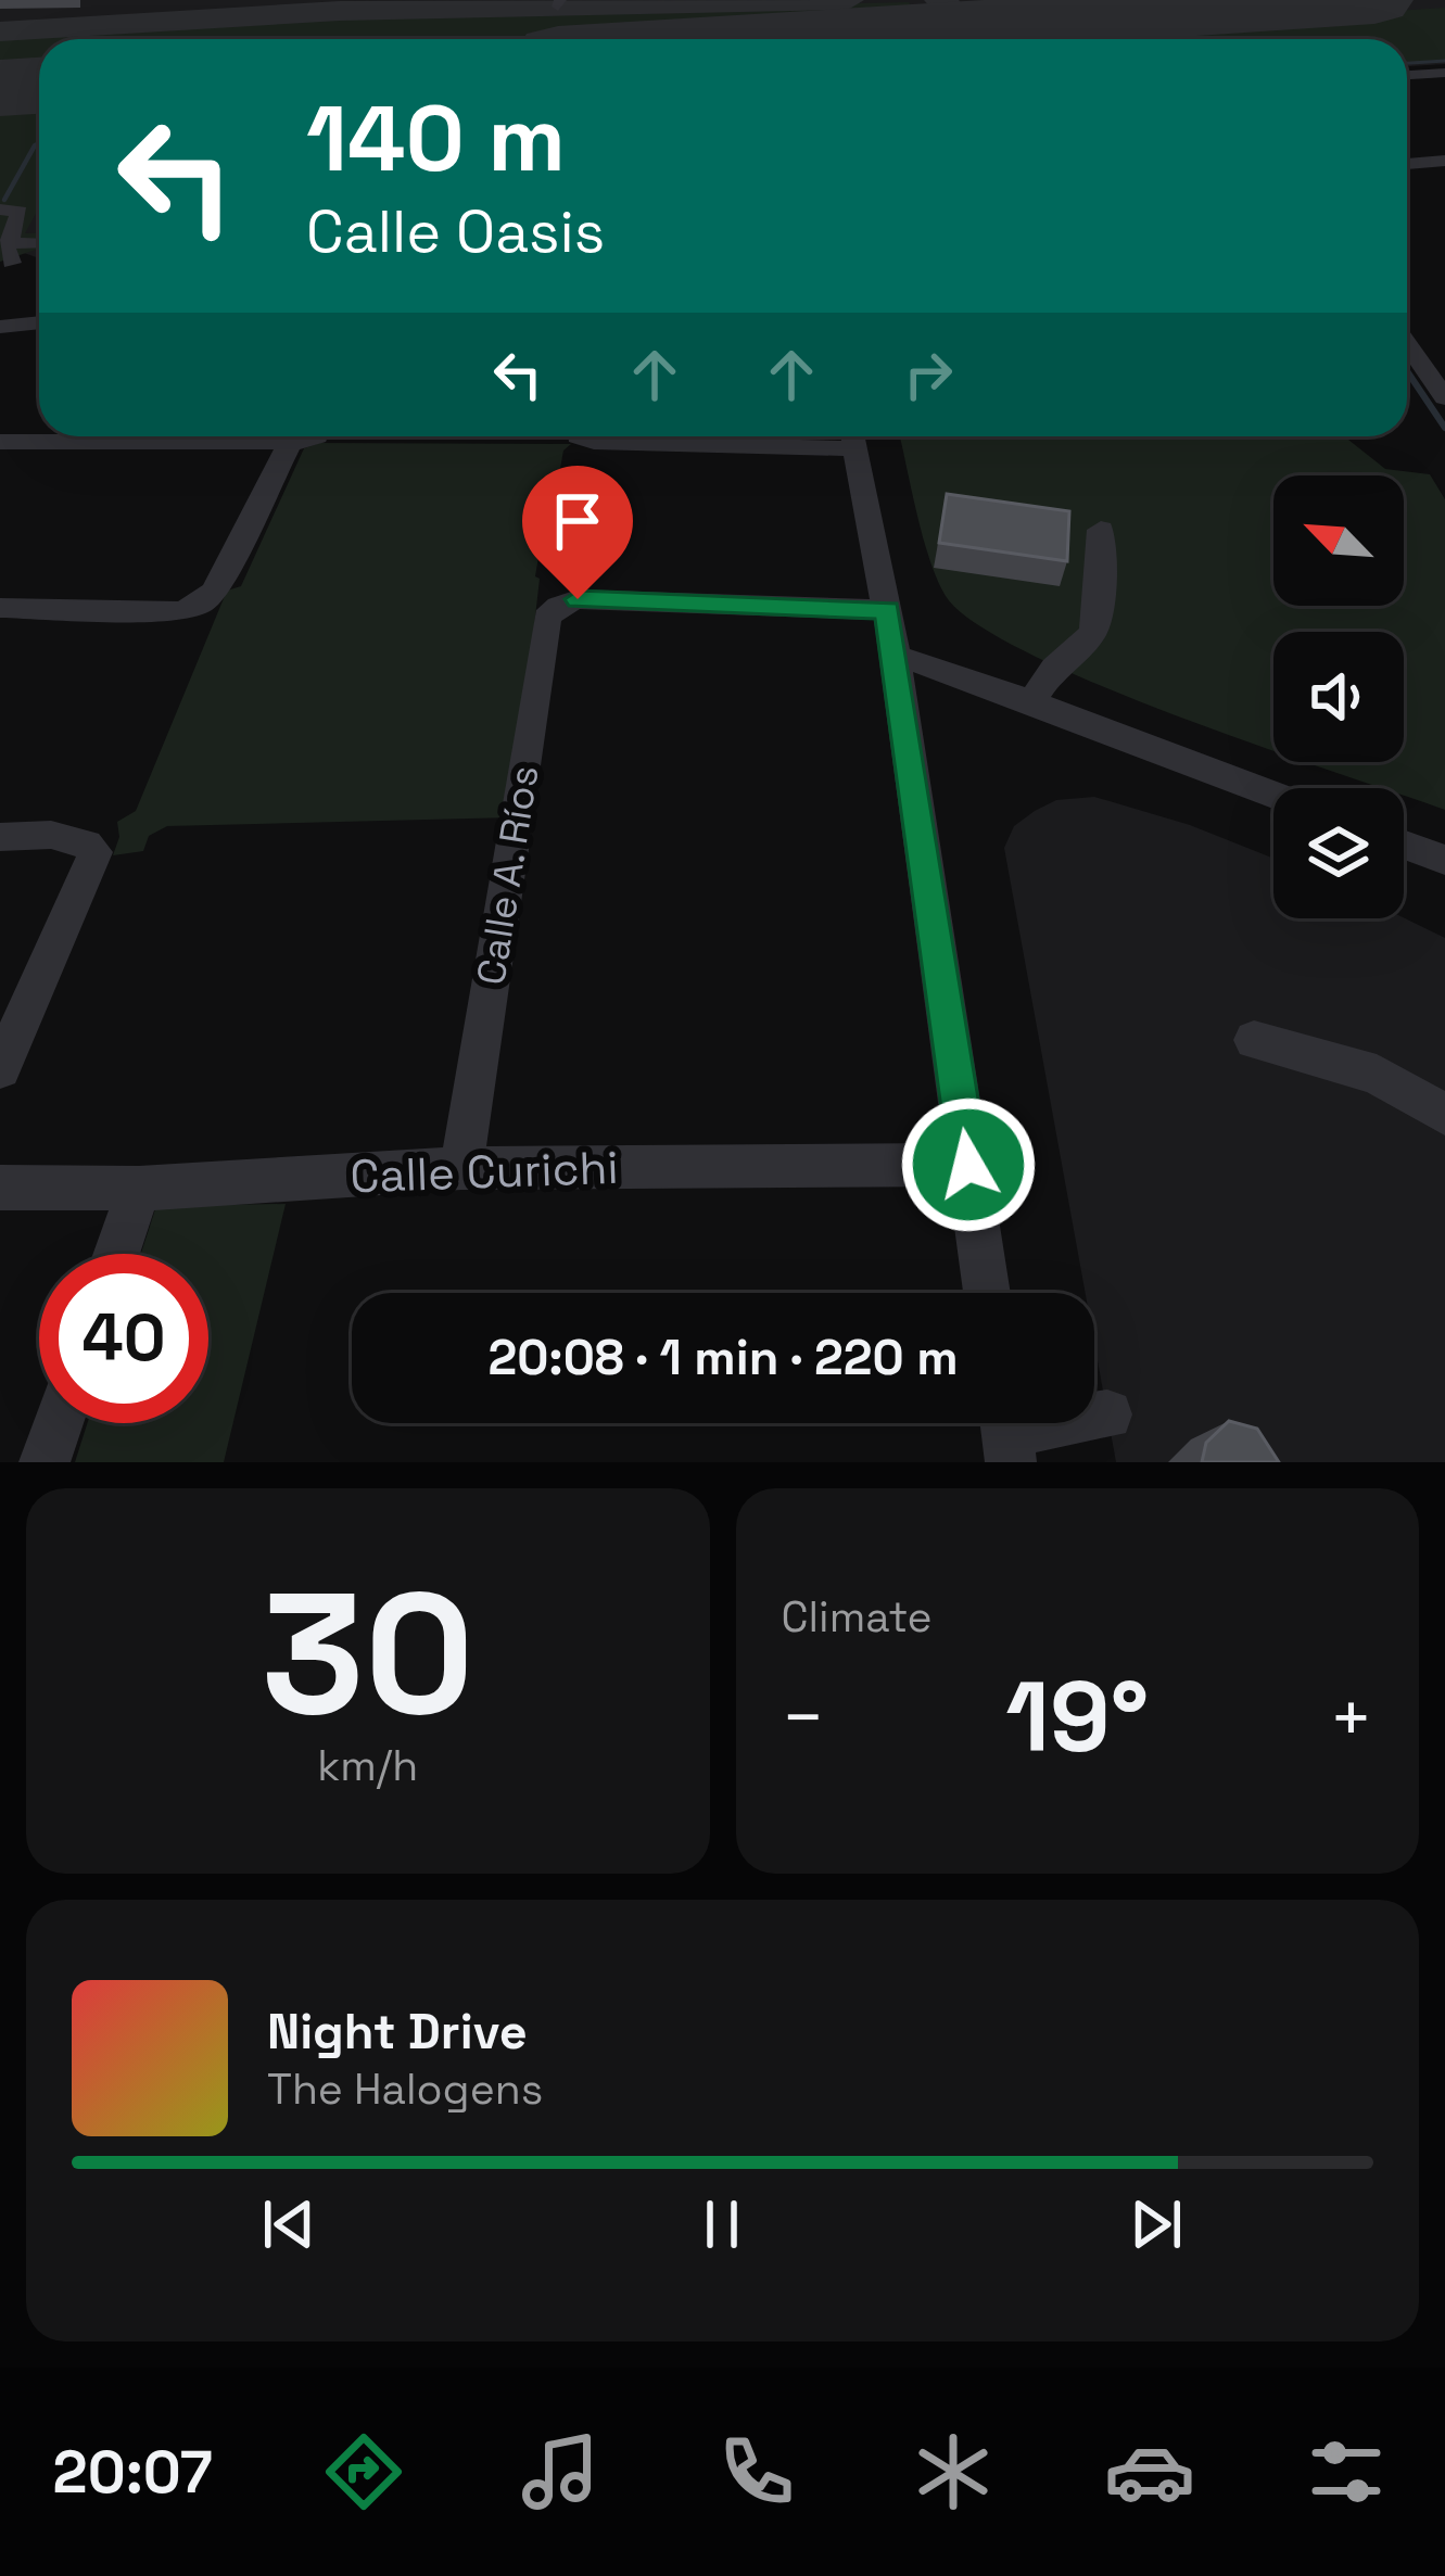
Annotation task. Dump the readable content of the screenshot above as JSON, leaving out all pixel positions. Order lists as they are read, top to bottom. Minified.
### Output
{"streets":{"street":["Calle A. Ríos","Calle Curichi"]},"crossings":[["Calle A. Ríos","Calle Curichi"]],"north":"top left","page":{"turn":["140 m","Calle Oasis"],"limit":"40","trip":"20:08 · 1 min · 220 m","tile":[["30","km/h"],"Climate"],"heat":["−","19°","+"],"song":["Night Drive","The Halogens"],"tabs":"20:07"}}
